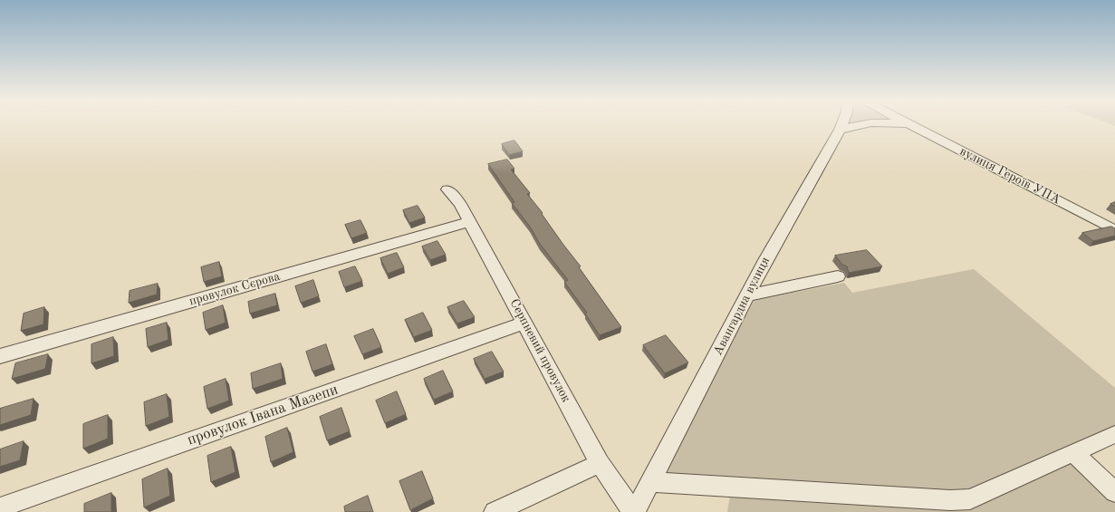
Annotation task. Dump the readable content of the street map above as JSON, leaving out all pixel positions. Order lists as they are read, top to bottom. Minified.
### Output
{"streets":{"street":["вулиця Героїв УПА","провулок Сєрова","Авангардна вулиця","Серпневий провулок","провулок Івана Мазепи"]},"crossings":[["провулок Сєрова","Серпневий провулок"],["Авангардна вулиця","Серпневий провулок"],["Серпневий провулок","провулок Івана Мазепи"]]}
